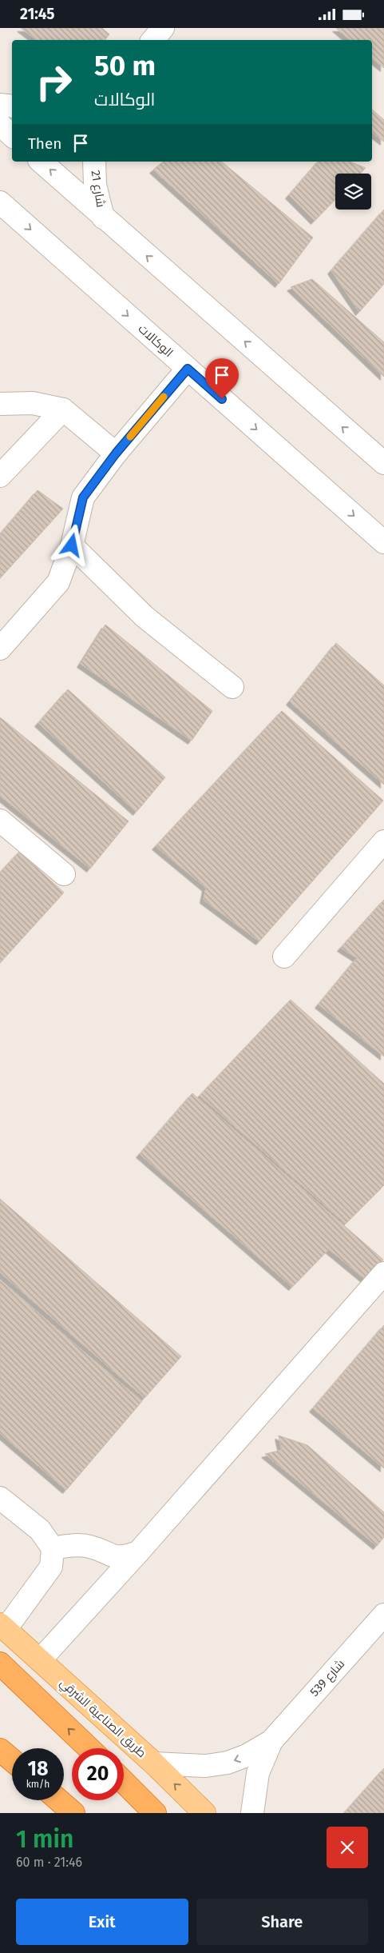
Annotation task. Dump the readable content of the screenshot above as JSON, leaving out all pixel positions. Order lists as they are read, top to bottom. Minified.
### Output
{"streets":{"main road":["طريق الصناعية الشرقي"],"street":["شارع 21","الوكالات","شارع 539"]},"crossings":[["شارع 539","طريق الصناعية الشرقي"]],"page":{"status":"21:45","turn":["50 m","الوكالات"],"then":"Then","speed":"18 km/h","limit":"20","heading":["1 min","60 m · 21:46"],"buttons":["Exit","Share"]}}
